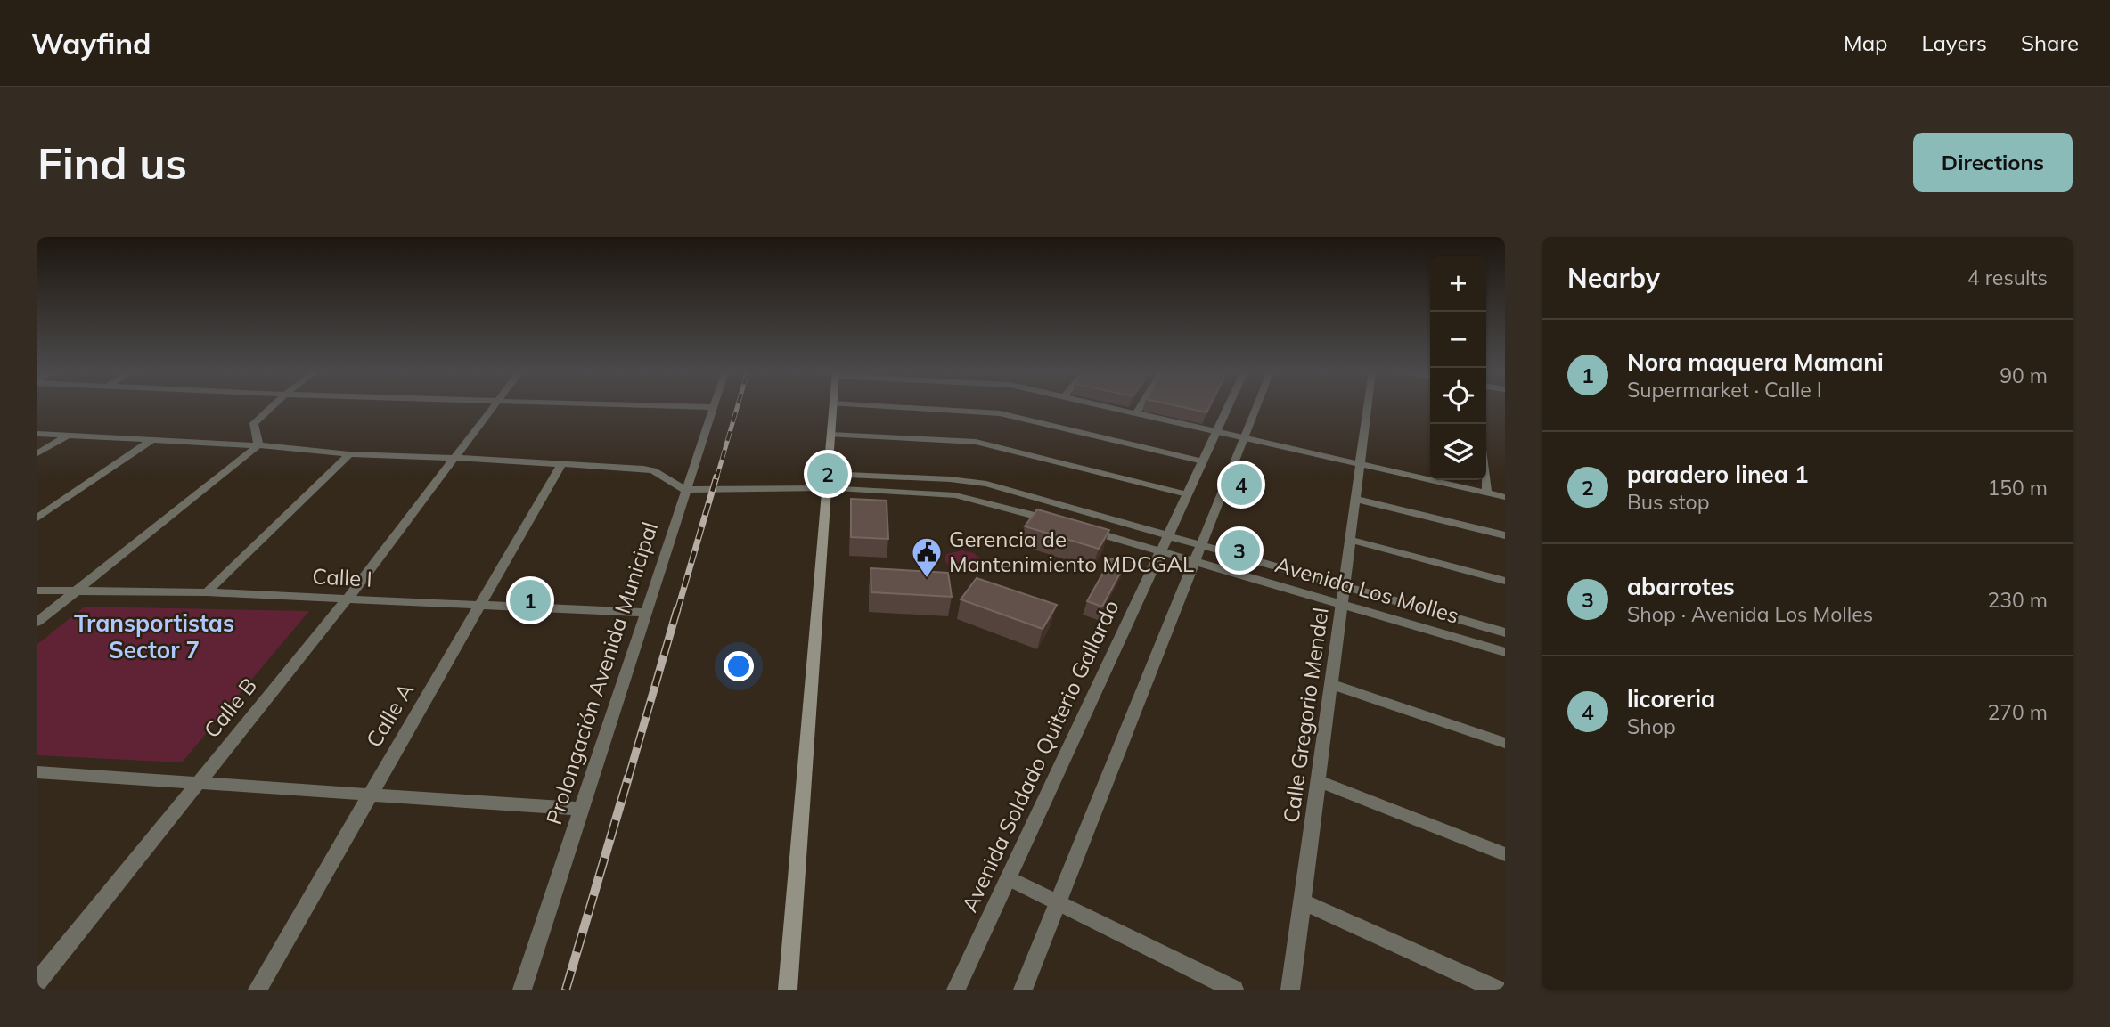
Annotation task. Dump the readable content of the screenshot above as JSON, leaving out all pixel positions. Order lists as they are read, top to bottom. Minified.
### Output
{"streets":{"street":["Calle I","Avenida Los Molles","Prolongación Avenida Municipal","Calle B","Calle A","Calle Gregorio Mendel","Avenida Soldado Quiterio Gallardo"]},"crossings":[["Calle I","Prolongación Avenida Municipal"],["Calle I","Calle B"],["Calle I","Calle A"],["Avenida Los Molles","Calle Gregorio Mendel"],["Avenida Los Molles","Avenida Soldado Quiterio Gallardo"]],"districts":["Transportistas Sector 7"],"places":{"public building":["Gerencia de Mantenimiento MDCGAL"]},"page":{"header":"Wayfind","nav":["Map","Layers","Share"],"buttons":"Directions","title":"Find us","heading":["Nearby","4 results"],"map_buttons":["+","−"],"list":[{"mark":"1","name":"Nora maquera Mamani","note":"Supermarket · Calle I","value":"90 m"},{"mark":"2","name":"paradero linea 1","note":"Bus stop","value":"150 m"},{"mark":"3","name":"abarrotes","note":"Shop · Avenida Los Molles","value":"230 m"},{"mark":"4","name":"licoreria","note":"Shop","value":"270 m"}],"pins":["2","4","3","1"]}}
